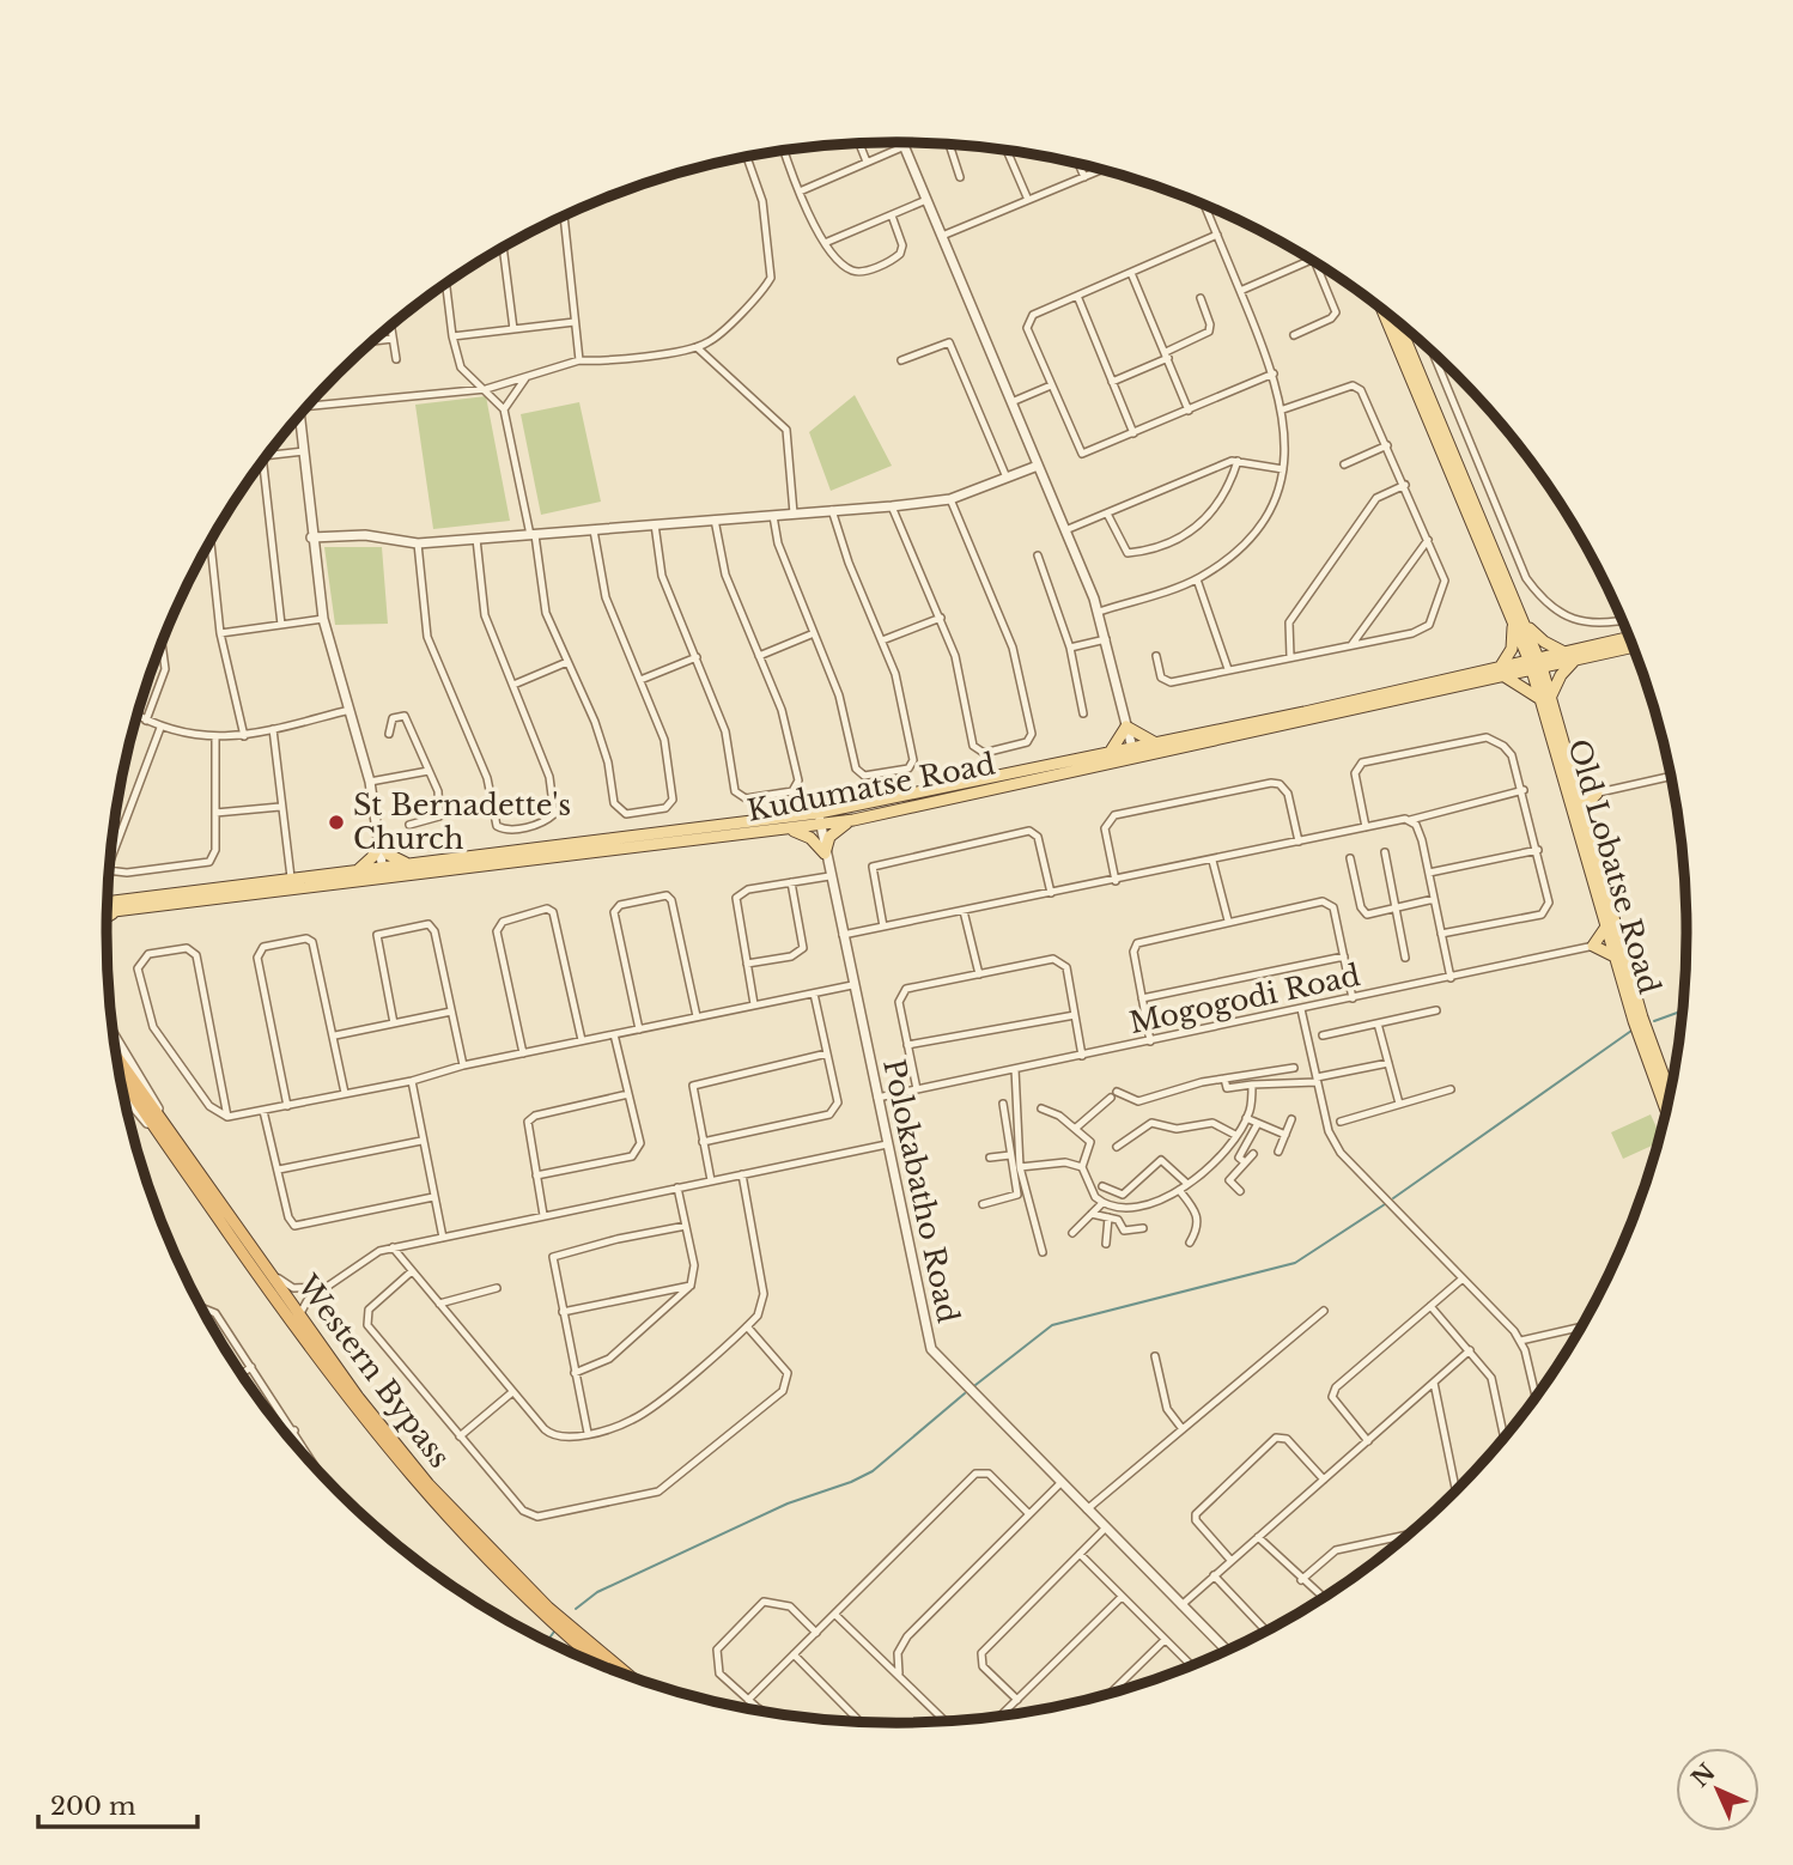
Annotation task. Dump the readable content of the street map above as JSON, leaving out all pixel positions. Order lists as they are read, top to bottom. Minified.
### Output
{"streets":{"highway":["Western Bypass"],"main road":["Kudumatse Road","Old Lobatse Road"],"street":["Mogogodi Road","Polokabatho Road"]},"crossings":[["Kudumatse Road","Polokabatho Road"],["Mogogodi Road","Polokabatho Road"]],"places":["St Bernadette's Church"],"scale_bar":"200 m","north":"top left"}
